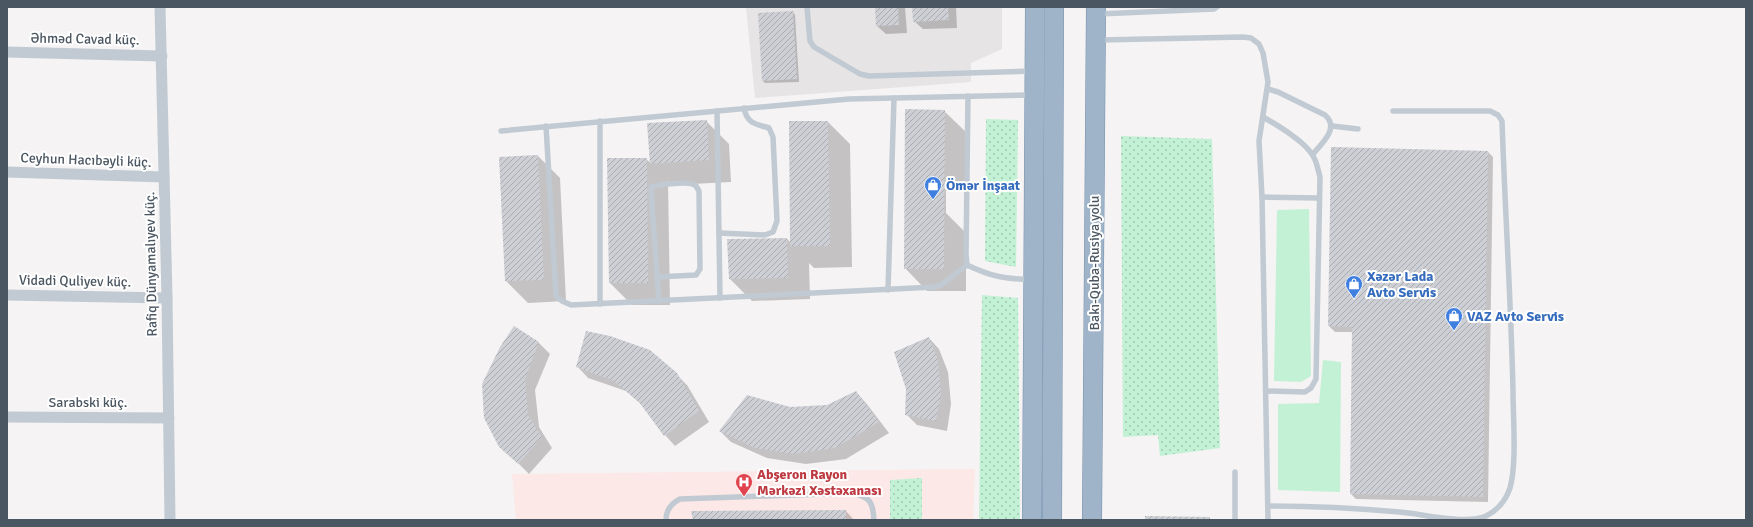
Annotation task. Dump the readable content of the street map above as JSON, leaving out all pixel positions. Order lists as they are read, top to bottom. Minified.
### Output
{"streets":{"highway":["Bakı-Quba-Rusiya yolu"],"street":["Əhməd Cavad küç.","Ceyhun Hacıbəyli küç.","Rafiq Dünyamalıyev küç.","Vidadi Quliyev küç.","Sarabski küç."]},"crossings":[["Əhməd Cavad küç.","Rafiq Dünyamalıyev küç."],["Ceyhun Hacıbəyli küç.","Rafiq Dünyamalıyev küç."],["Rafiq Dünyamalıyev küç.","Vidadi Quliyev küç."],["Rafiq Dünyamalıyev küç.","Sarabski küç."]],"places":{"shop":["Ömər İnşaat","Xəzər Lada Avto Servis","VAZ Avto Servis"],"hospital":["Abşeron Rayon Mərkəzi Xəstəxanası"]}}
